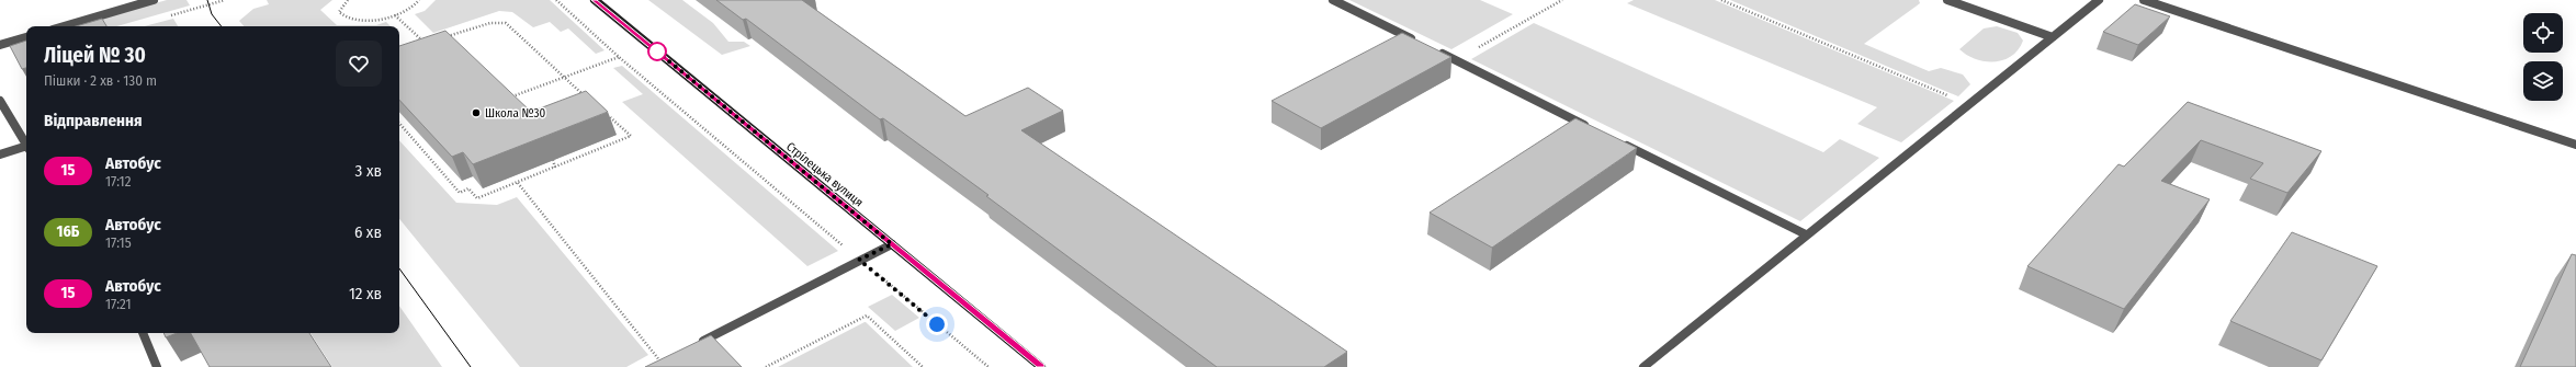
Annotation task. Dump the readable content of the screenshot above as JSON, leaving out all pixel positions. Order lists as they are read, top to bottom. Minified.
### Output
{"streets":{"main road":["Стрілецька вулиця"]},"places":["Школа №30"],"lines":["bus line 15"],"page":{"heading":[["Ліцей № 30","Пішки · 2 хв · 130 m"],"Відправлення"],"list":[{"mark":"15","name":"Автобус","note":"17:12","value":"3 хв"},{"mark":"16Б","name":"Автобус","note":"17:15","value":"6 хв"},{"mark":"15","name":"Автобус","note":"17:21","value":"12 хв"}]}}
